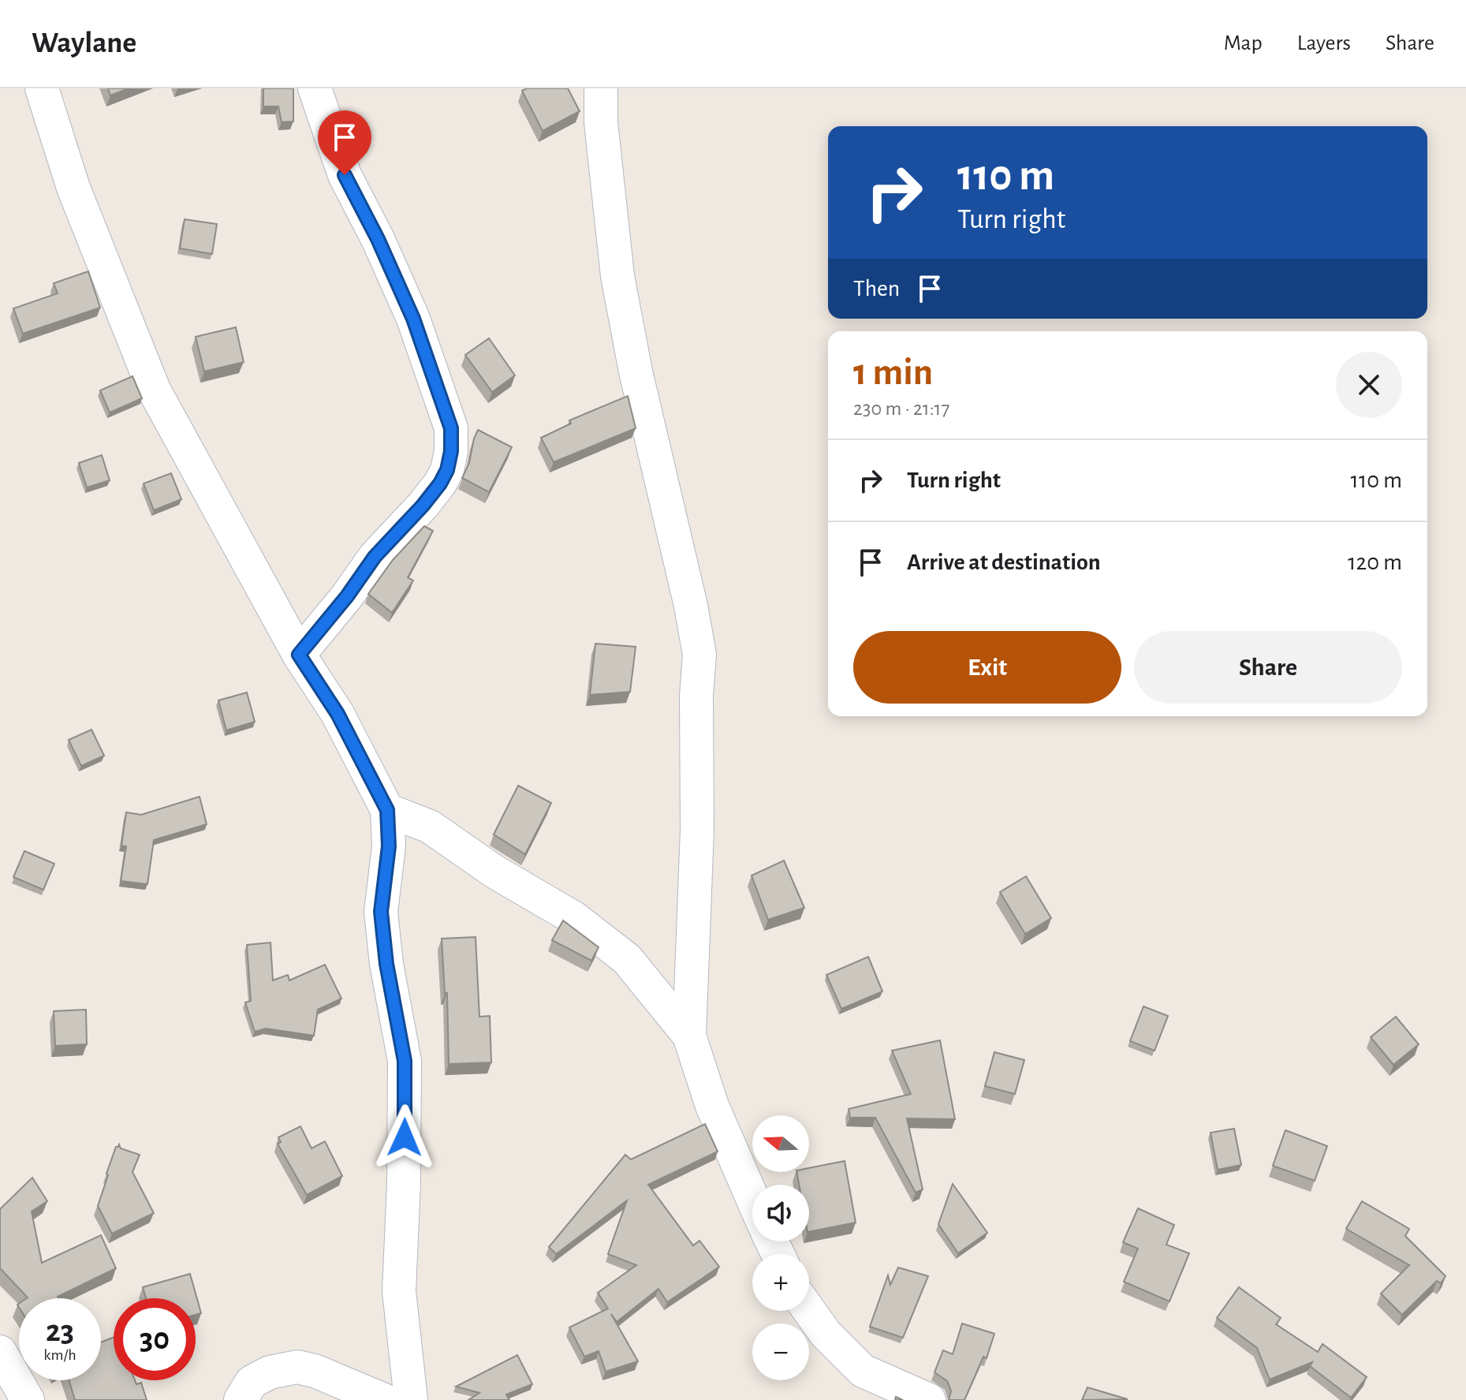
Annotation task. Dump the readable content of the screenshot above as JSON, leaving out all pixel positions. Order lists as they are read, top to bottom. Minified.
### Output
{"north":"left","page":{"header":"Waylane","nav":["Map","Layers","Share"],"turn":["110 m","Turn right"],"then":"Then","heading":["1 min","230 m · 21:17"],"list":[{"name":"Turn right","value":"110 m"},{"name":"Arrive at destination","value":"120 m"}],"buttons":["Exit","Share"],"map_buttons":["+","−"],"speed":"23 km/h","limit":"30"}}
